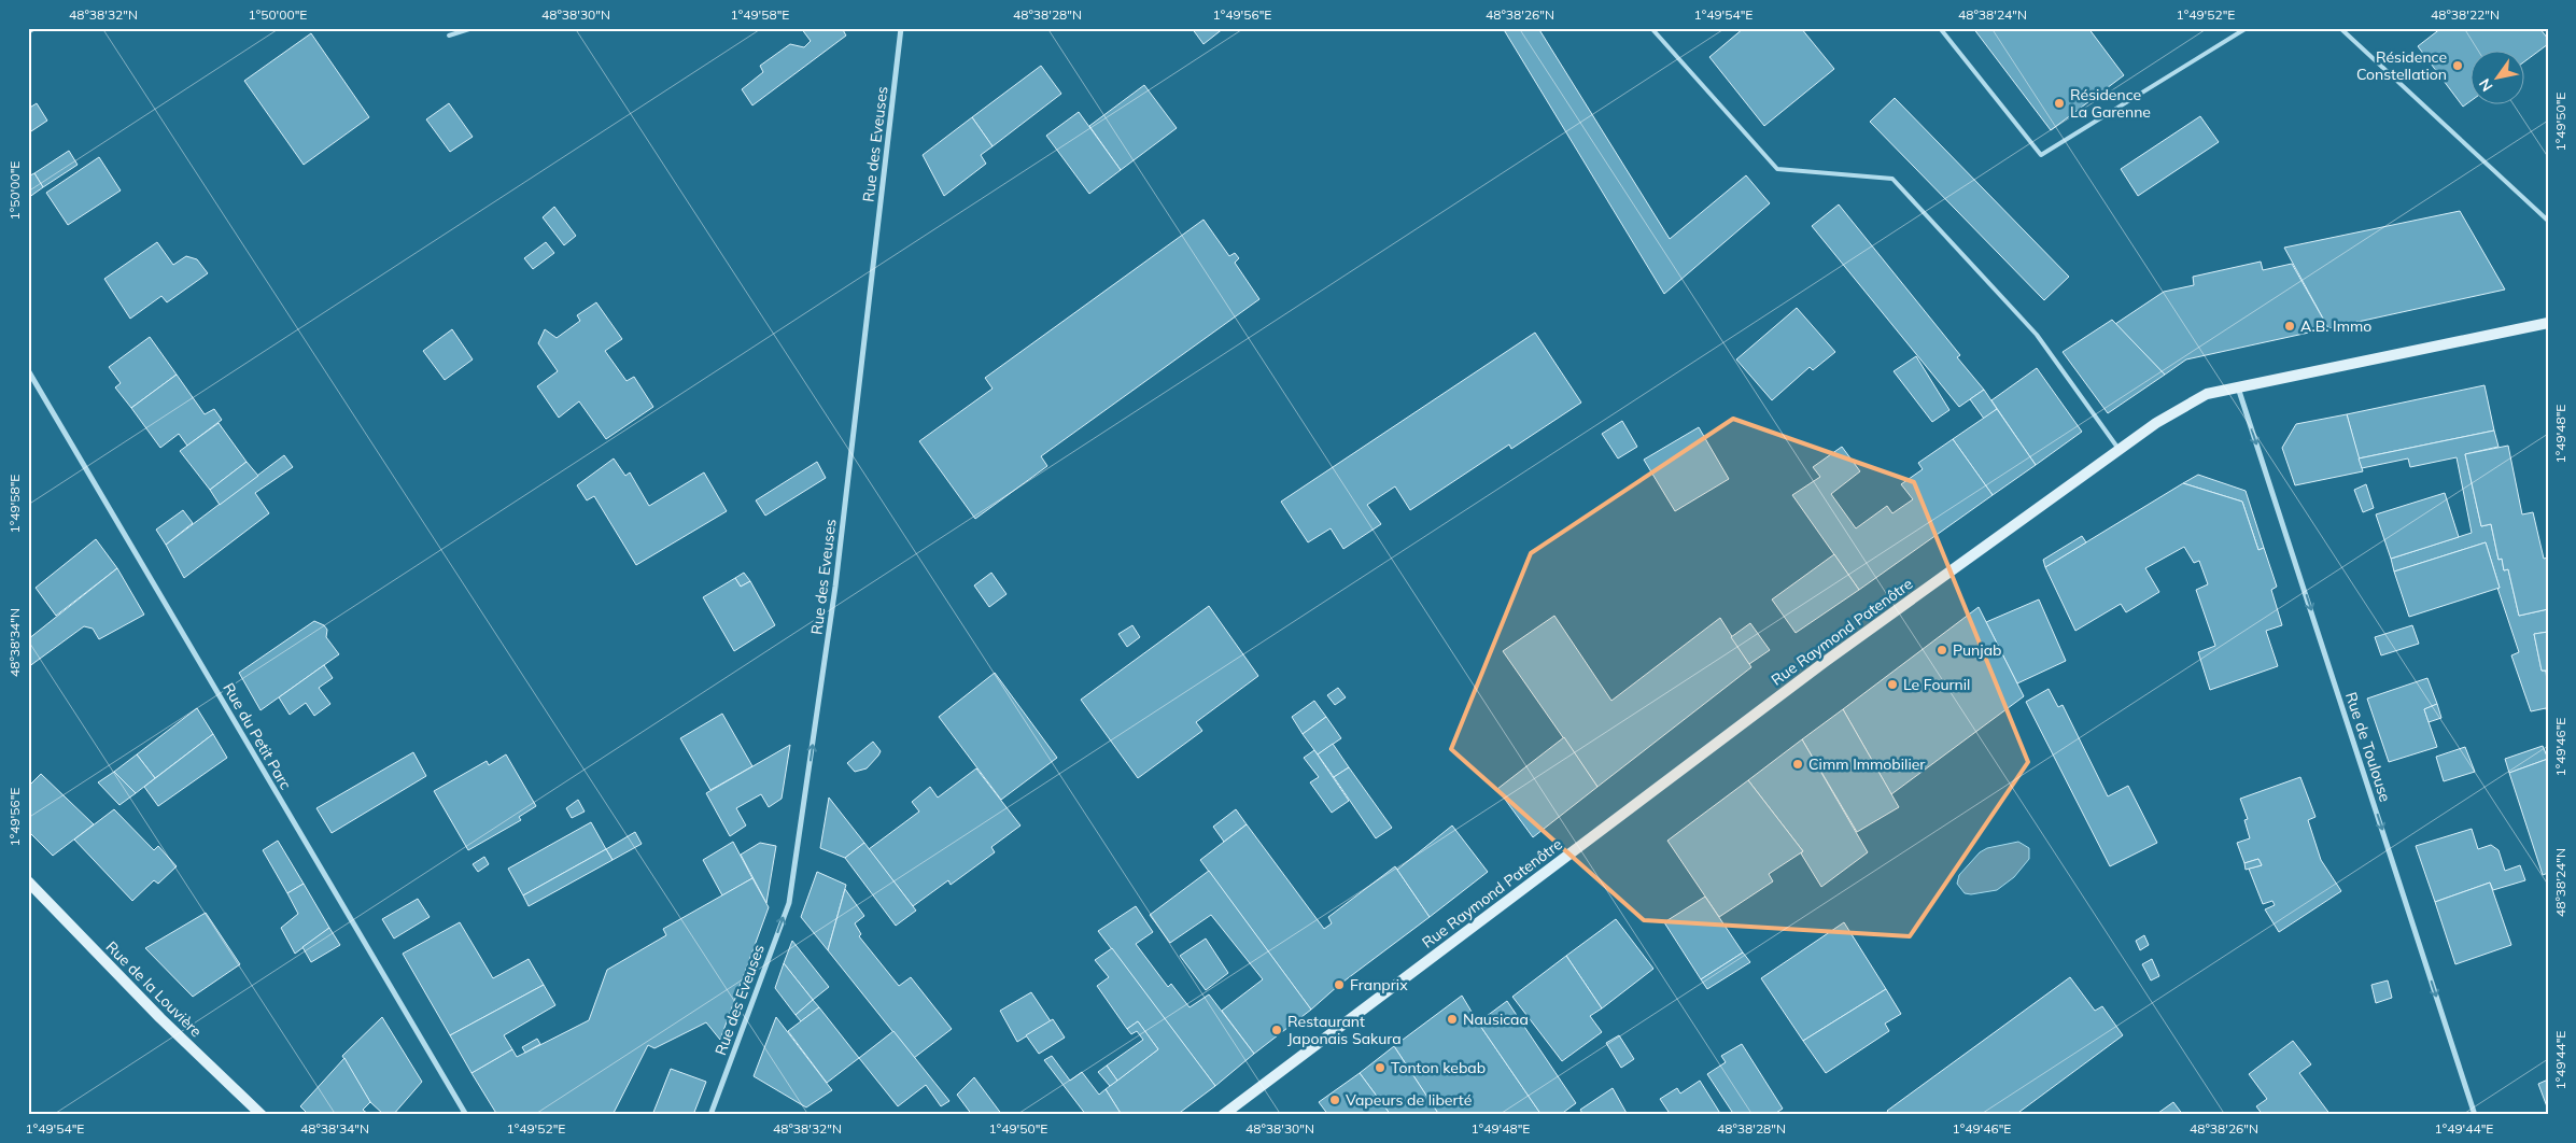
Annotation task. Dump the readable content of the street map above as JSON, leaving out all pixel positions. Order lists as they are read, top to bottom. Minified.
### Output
{"streets":{"main road":["Rue Raymond Patenôtre","Rue de la Louvière"],"street":["Rue des Eveuses","Rue du Petit Parc","Rue de Toulouse"]},"crossings":[["Rue Raymond Patenôtre","Rue de Toulouse"]],"one_way":["Rue des Eveuses","Rue de Toulouse"],"places":["Résidence Constellation","Résidence La Garenne","A.B. Immo","Punjab","Le Fournil","Cimm Immobilier","Franprix","Nausicaa","Restaurant Japonais Sakura","Tonton kebab","Vapeurs de liberté"],"north":"bottom left","coordinates":["48°38'32\"N","1°50'00\"E","48°38'30\"N","1°49'58\"E","48°38'28\"N","1°49'56\"E","48°38'26\"N","1°49'54\"E","48°38'24\"N","1°49'52\"E","48°38'22\"N","1°49'50\"E","1°49'48\"E","48°38'34\"N","1°49'46\"E","1°49'44\"E"]}
